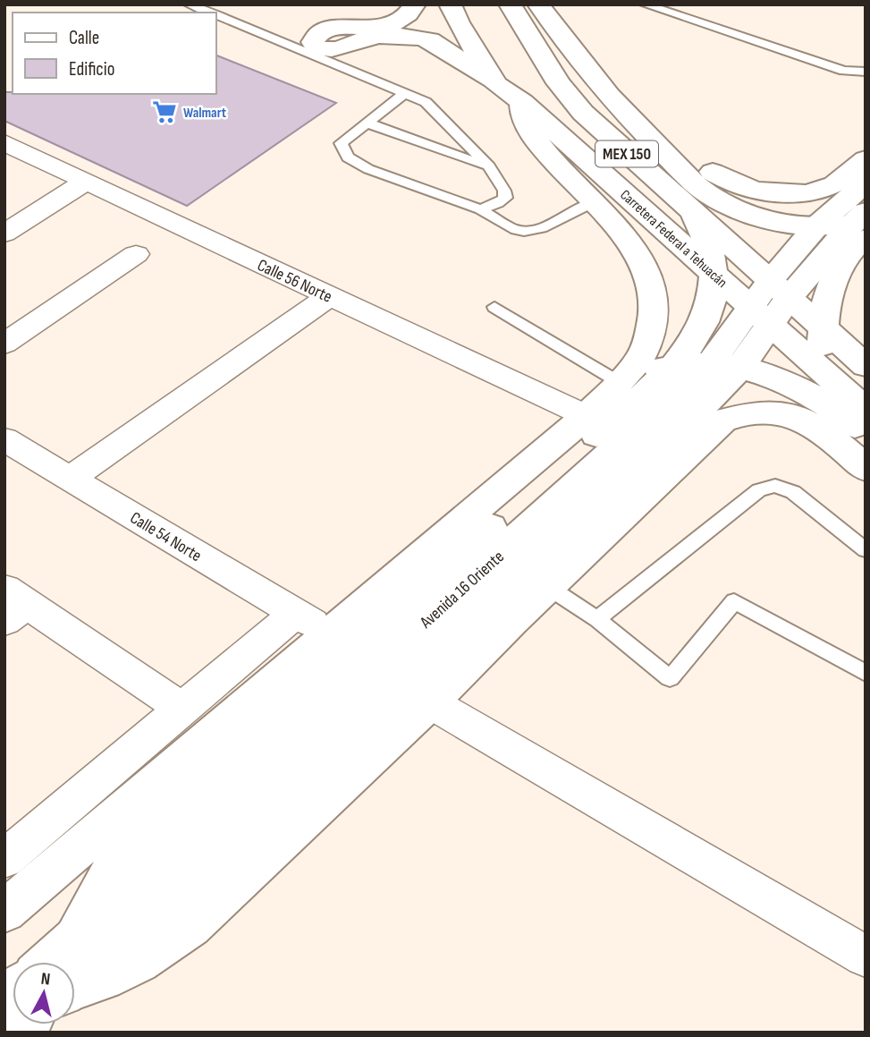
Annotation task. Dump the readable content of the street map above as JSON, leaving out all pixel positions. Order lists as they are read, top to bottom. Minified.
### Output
{"streets":{"main road":["MEX 150","Carretera Federal a Tehuacán","Avenida 16 Oriente"],"street":["Calle 56 Norte","Calle 54 Norte"]},"crossings":[["MEX 150","Carretera Federal a Tehuacán"],["MEX 150","Avenida 16 Oriente"],["Carretera Federal a Tehuacán","Avenida 16 Oriente"]],"places":{"supermarket":["Walmart"]},"legend":["Calle","Edificio"],"north":"top"}
